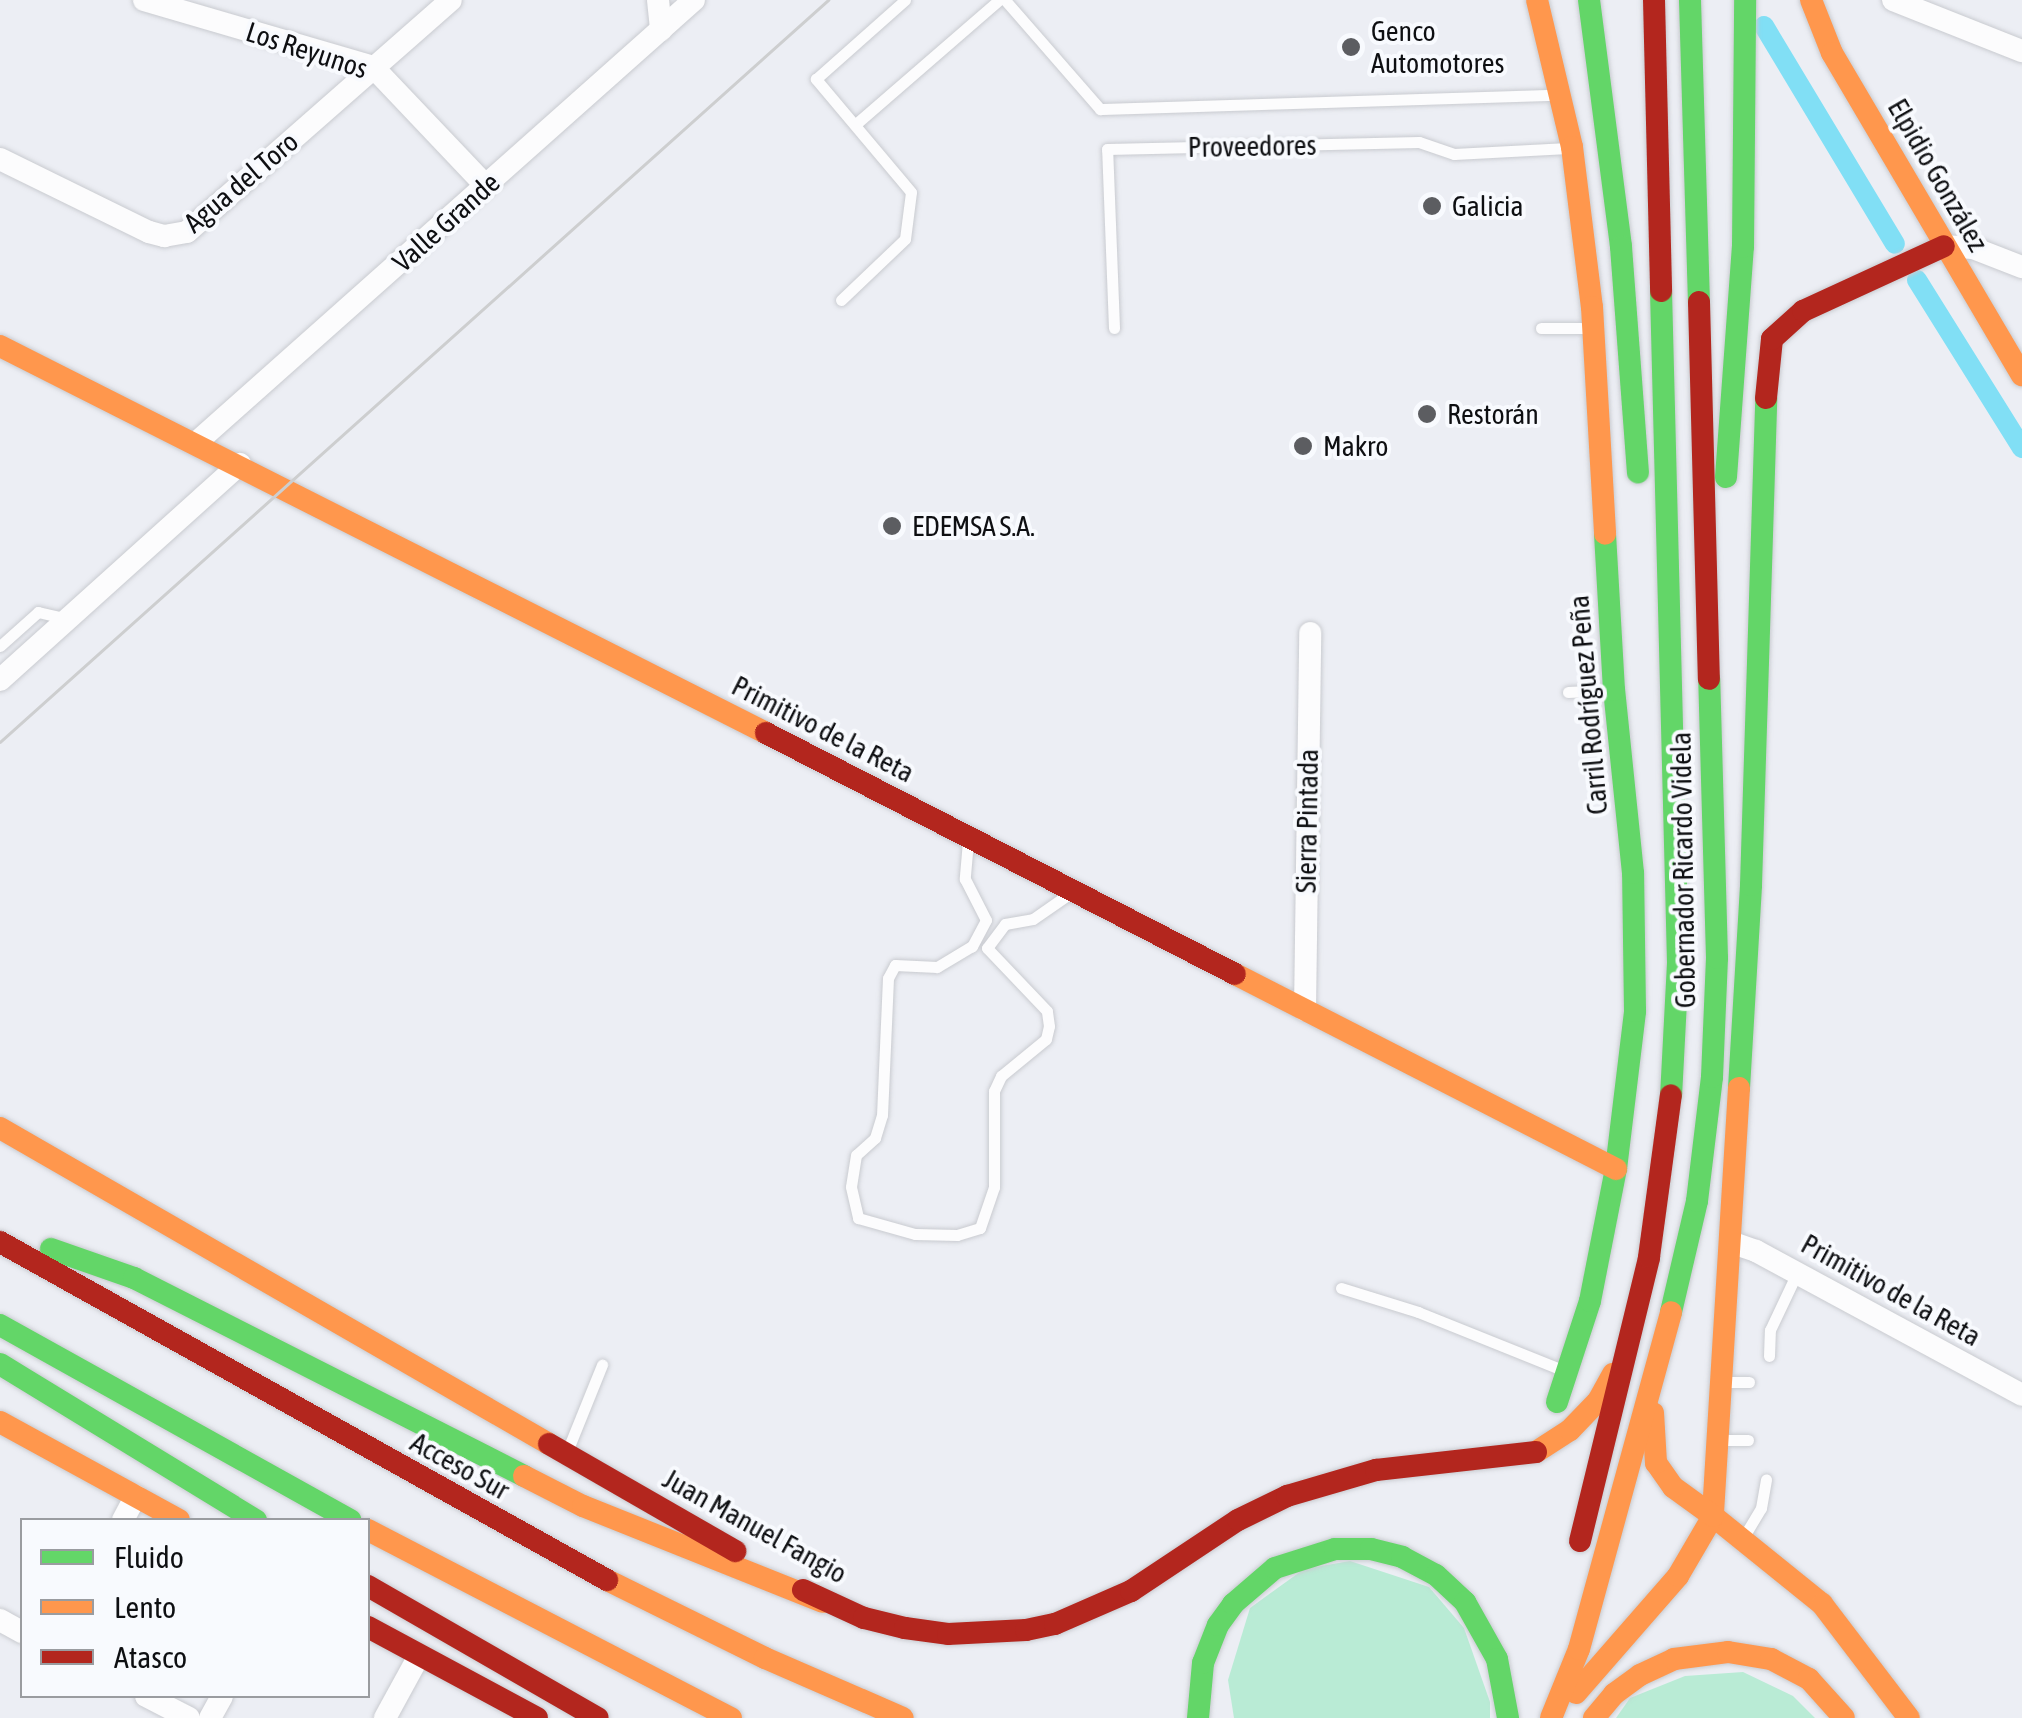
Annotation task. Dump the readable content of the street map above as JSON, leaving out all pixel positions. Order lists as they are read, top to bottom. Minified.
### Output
{"streets":{"main road":["Elpidio González","Carril Rodríguez Peña","Primitivo de la Reta","Gobernador Ricardo Videla","Acceso Sur","Juan Manuel Fangio"],"street":["Los Reyunos","Agua del Toro","Valle Grande","Sierra Pintada"],"lane":["Proveedores"]},"crossings":[["Los Reyunos","Agua del Toro"],["Los Reyunos","Valle Grande"],["Proveedores","Carril Rodríguez Peña"],["Valle Grande","Primitivo de la Reta"],["Carril Rodríguez Peña","Primitivo de la Reta"],["Primitivo de la Reta","Sierra Pintada"],["Gobernador Ricardo Videla","Juan Manuel Fangio"]],"places":["Genco Automotores","Galicia","Restorán","Makro","EDEMSA S.A."],"legend":["Fluido","Lento","Atasco"]}
